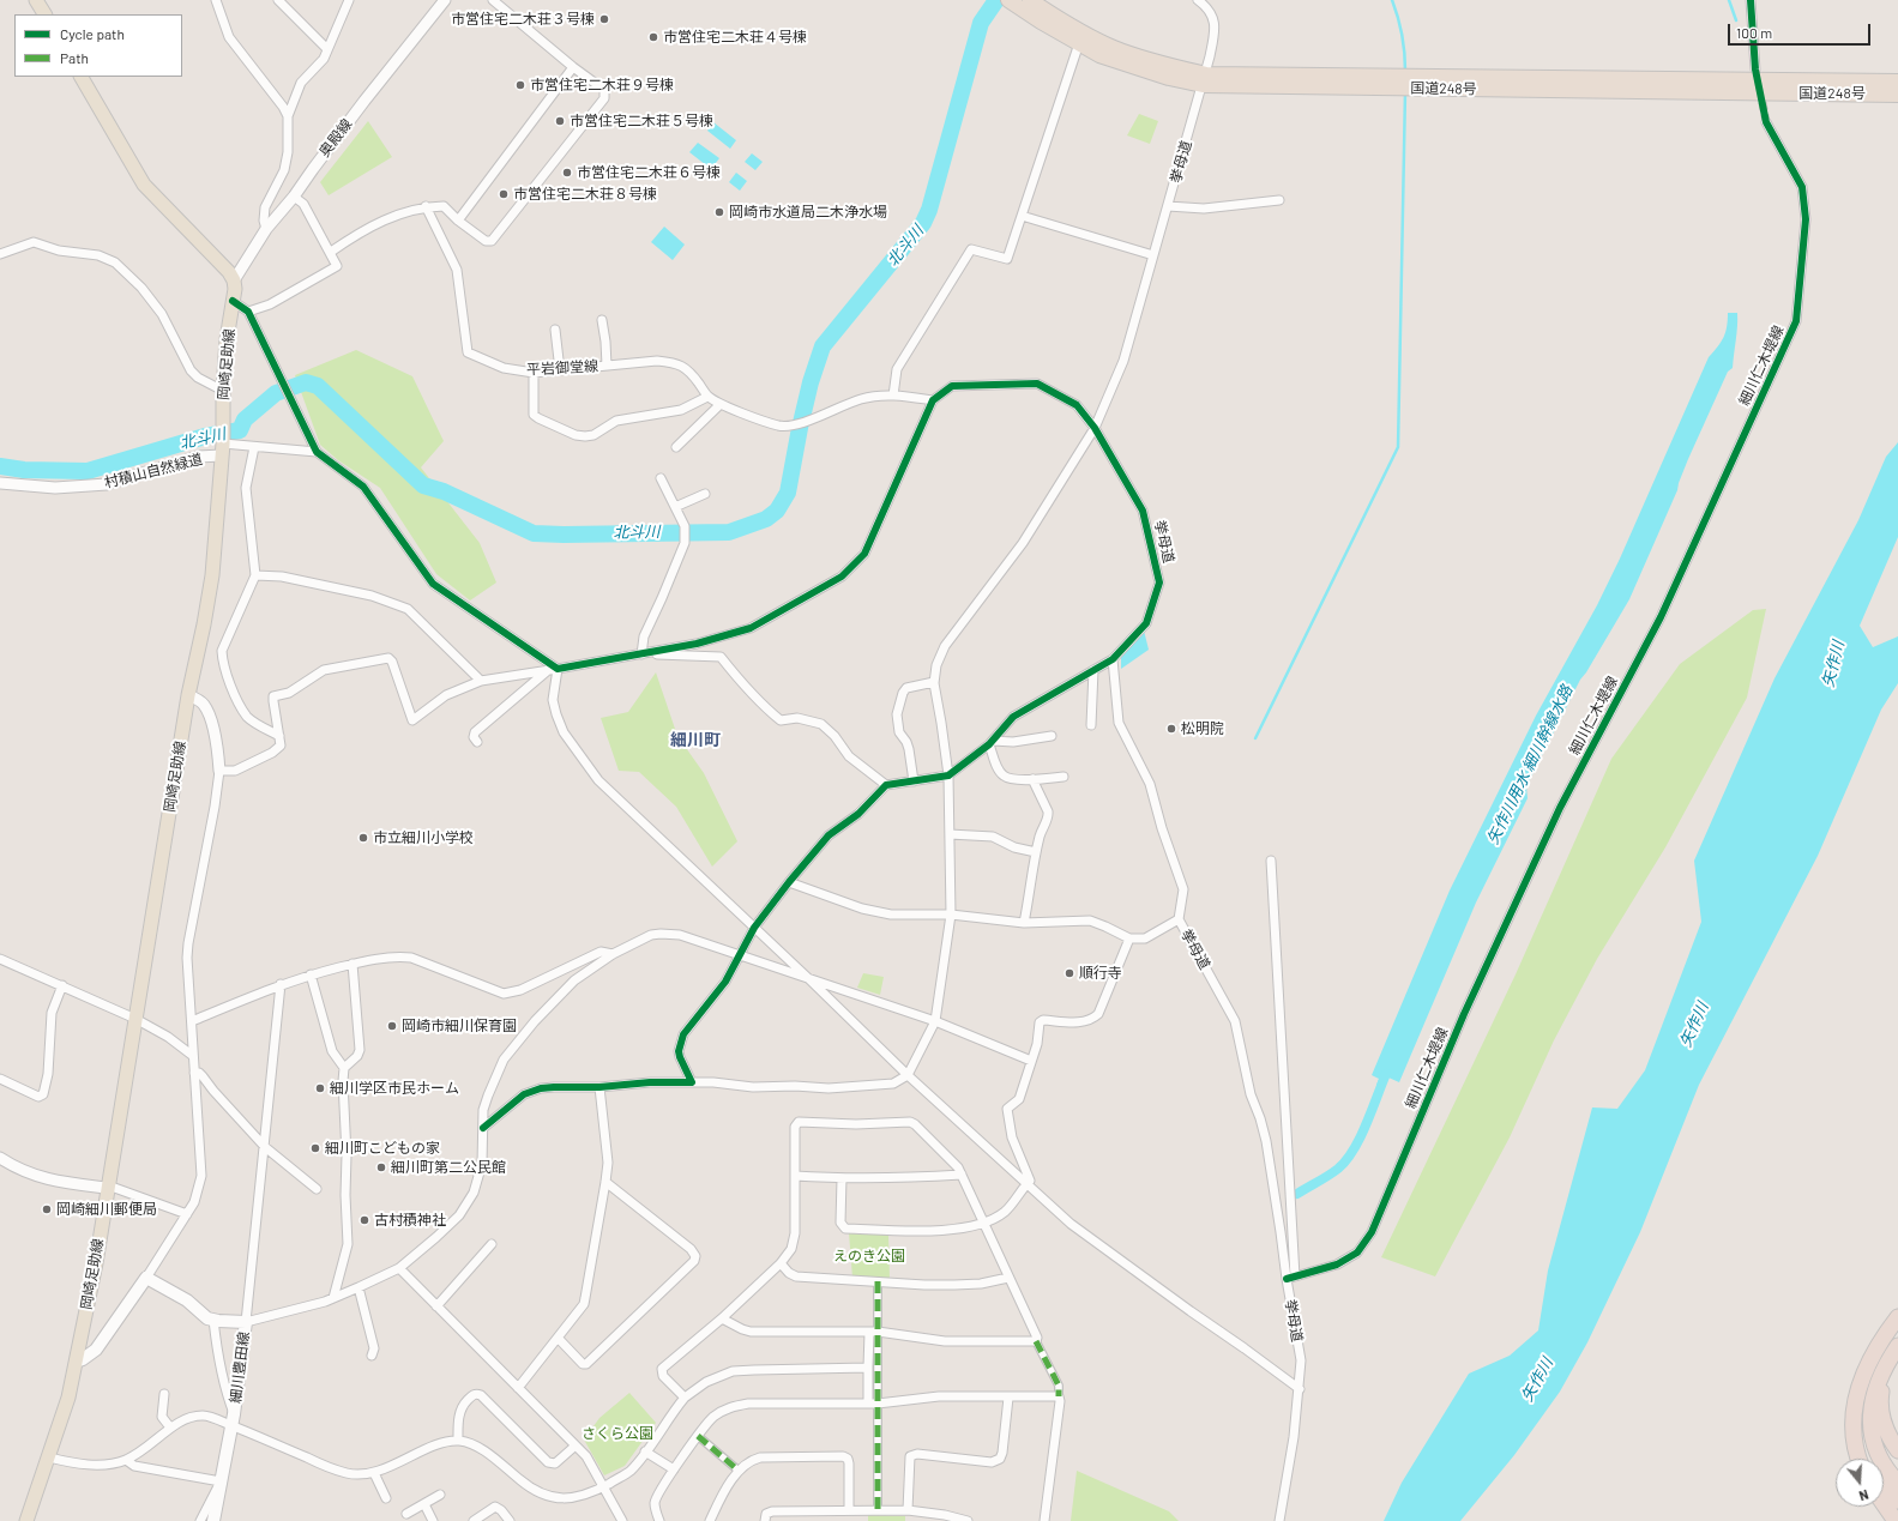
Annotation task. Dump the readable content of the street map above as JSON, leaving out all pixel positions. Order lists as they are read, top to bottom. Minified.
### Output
{"streets":{"highway":["国道248号"],"main road":["岡崎足助線","細川豊田線"],"street":["奥殿線","挙母道","細川仁木堤線","平岩御堂線","村積山自然緑道"]},"crossings":[["国道248号","挙母道"],["奥殿線","岡崎足助線"],["挙母道","細川仁木堤線"],["岡崎足助線","村積山自然緑道"]],"districts":["細川町"],"water":["北斗川","矢作川","矢作川用水 細川幹線水路"],"parks":["えのき公園","さくら公園"],"places":["市営住宅二木荘３号棟","市営住宅二木荘４号棟","市営住宅二木荘９号棟","市営住宅二木荘５号棟","市営住宅二木荘６号棟","市営住宅二木荘８号棟","岡崎市水道局二木浄水場","松明院","市立細川小学校","順行寺","岡崎市細川保育園","細川学区市民ホーム","細川町こどもの家","細川町第二公民館","岡崎細川郵便局","古村積神社"],"legend":["Cycle path","Path"],"scale_bar":"100 m","north":"bottom"}
